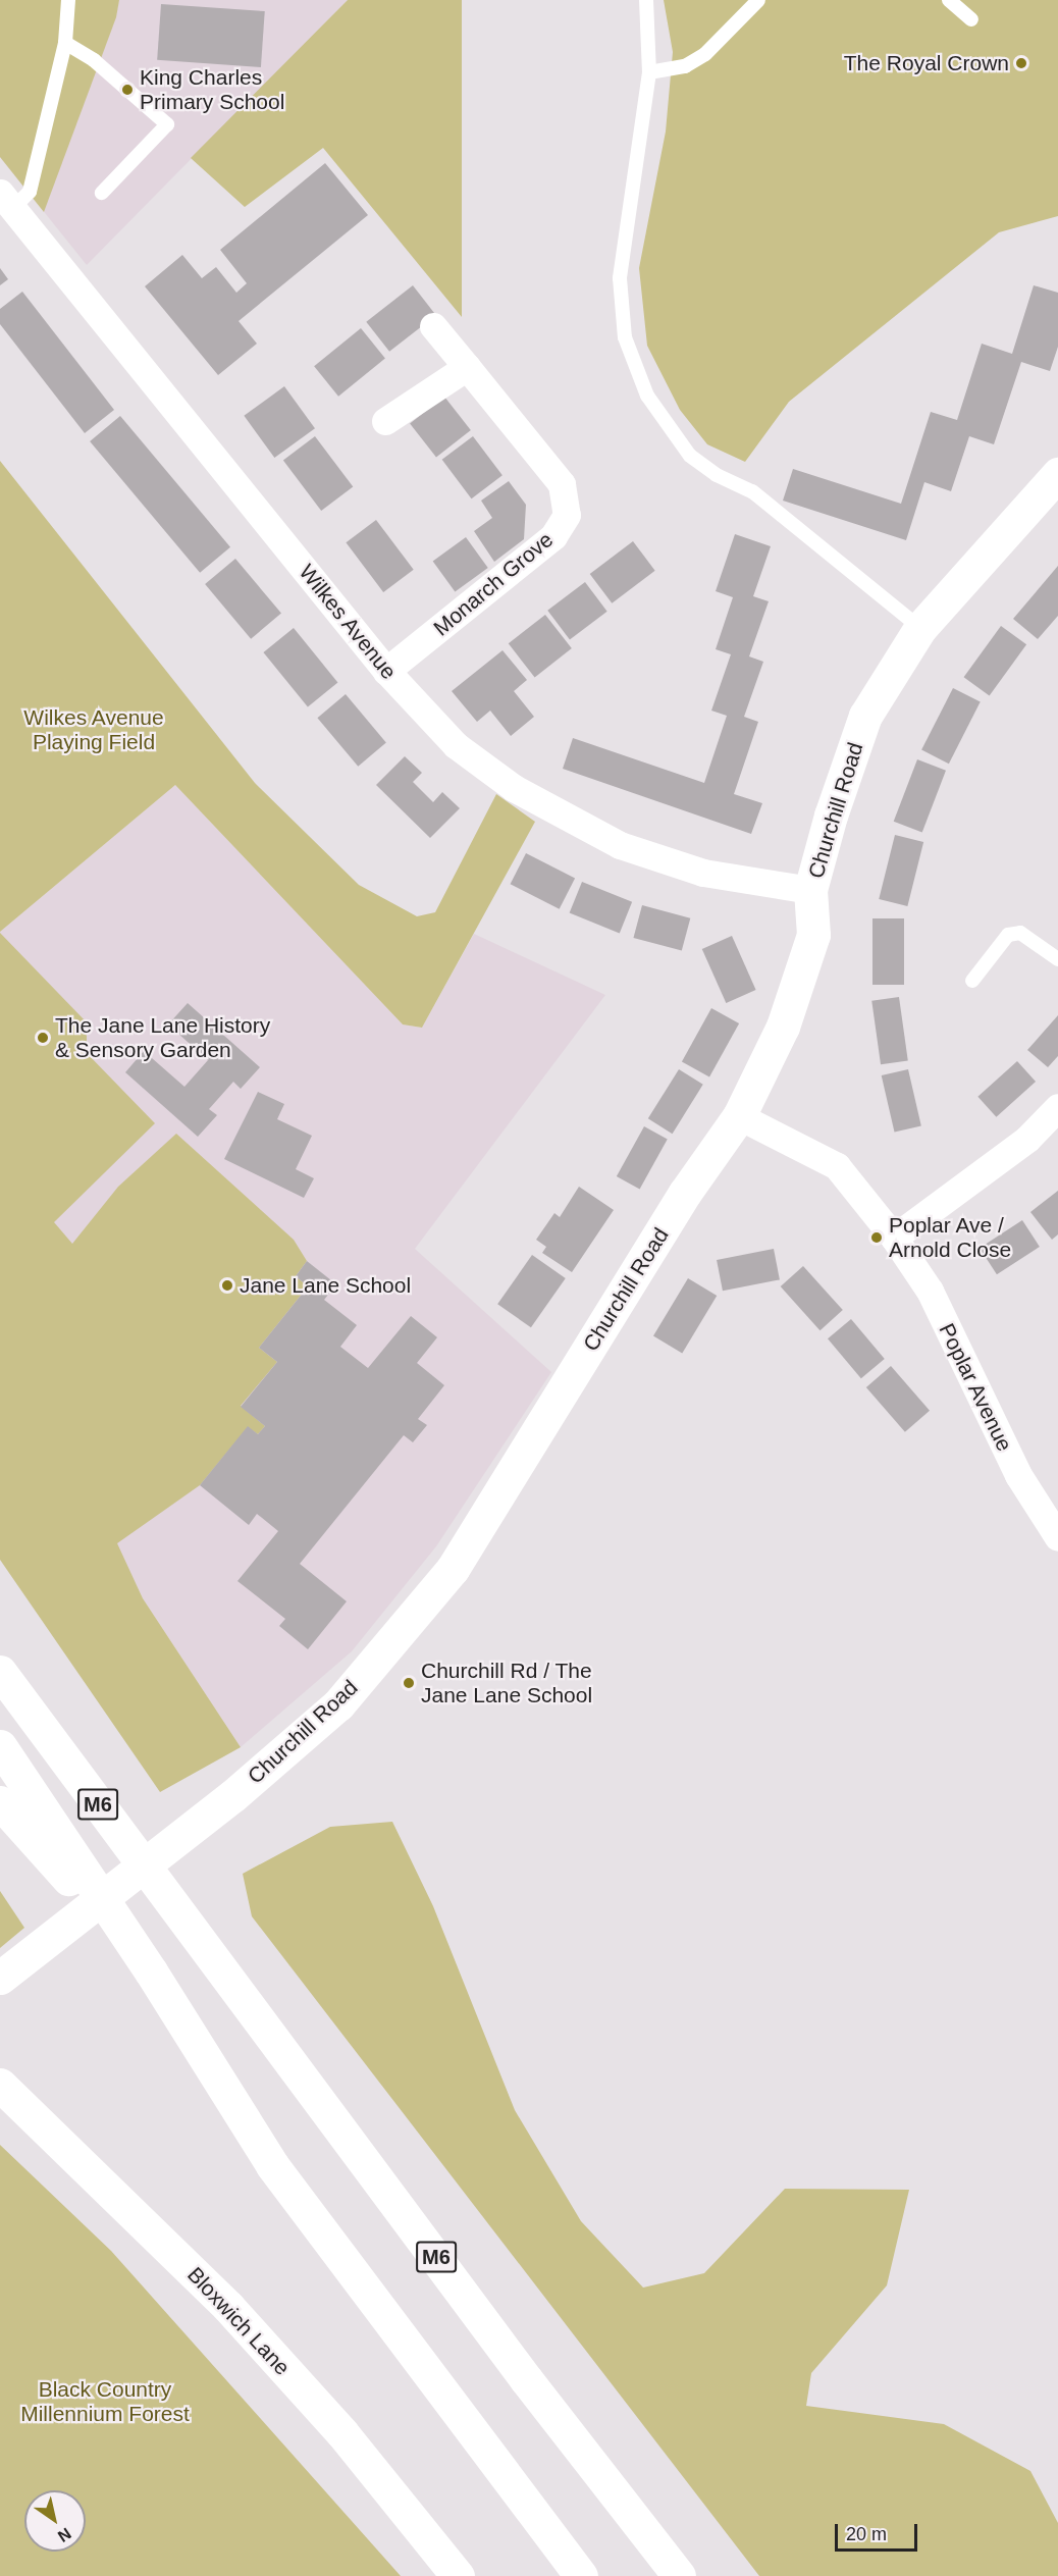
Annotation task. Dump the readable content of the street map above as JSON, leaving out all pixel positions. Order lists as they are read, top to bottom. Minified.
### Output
{"streets":{"main road":["Churchill Road","M6","Bloxwich Lane"],"street":["Monarch Grove","Wilkes Avenue","Poplar Avenue"]},"crossings":[["Monarch Grove","Wilkes Avenue"],["Wilkes Avenue","Churchill Road"],["Churchill Road","Poplar Avenue"]],"parks":["Wilkes Avenue Playing Field","Black Country Millennium Forest"],"places":["The Royal Crown","King Charles Primary School","The Jane Lane History & Sensory Garden","Poplar Ave / Arnold Close","Jane Lane School","Churchill Rd / The Jane Lane School"],"scale_bar":"20 m","north":"bottom right"}
